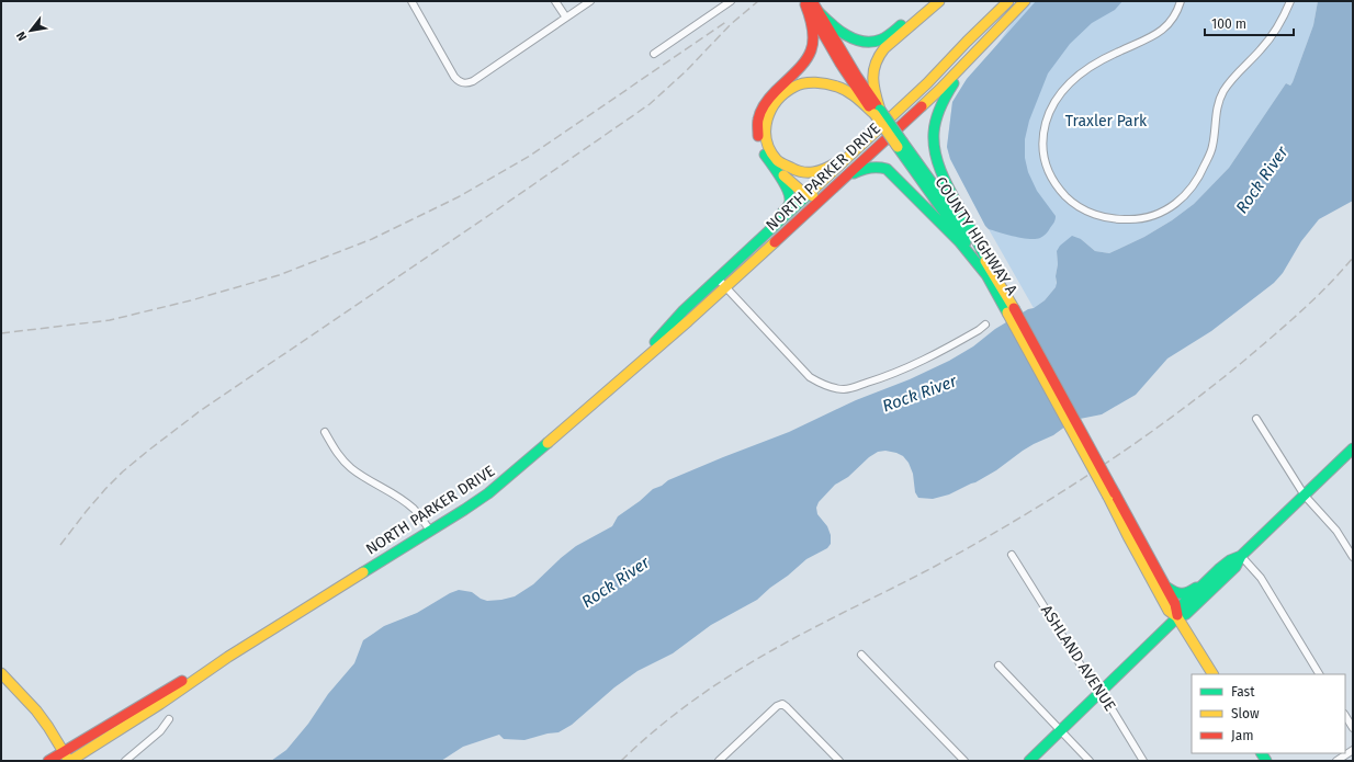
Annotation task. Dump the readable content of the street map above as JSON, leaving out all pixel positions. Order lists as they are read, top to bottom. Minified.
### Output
{"streets":{"main road":["NORTH PARKER DRIVE","COUNTY HIGHWAY A"],"street":["ASHLAND AVENUE"]},"water":["Rock River"],"parks":["Traxler Park"],"legend":["Fast","Slow","Jam"],"scale_bar":"100 m","north":"bottom left"}
